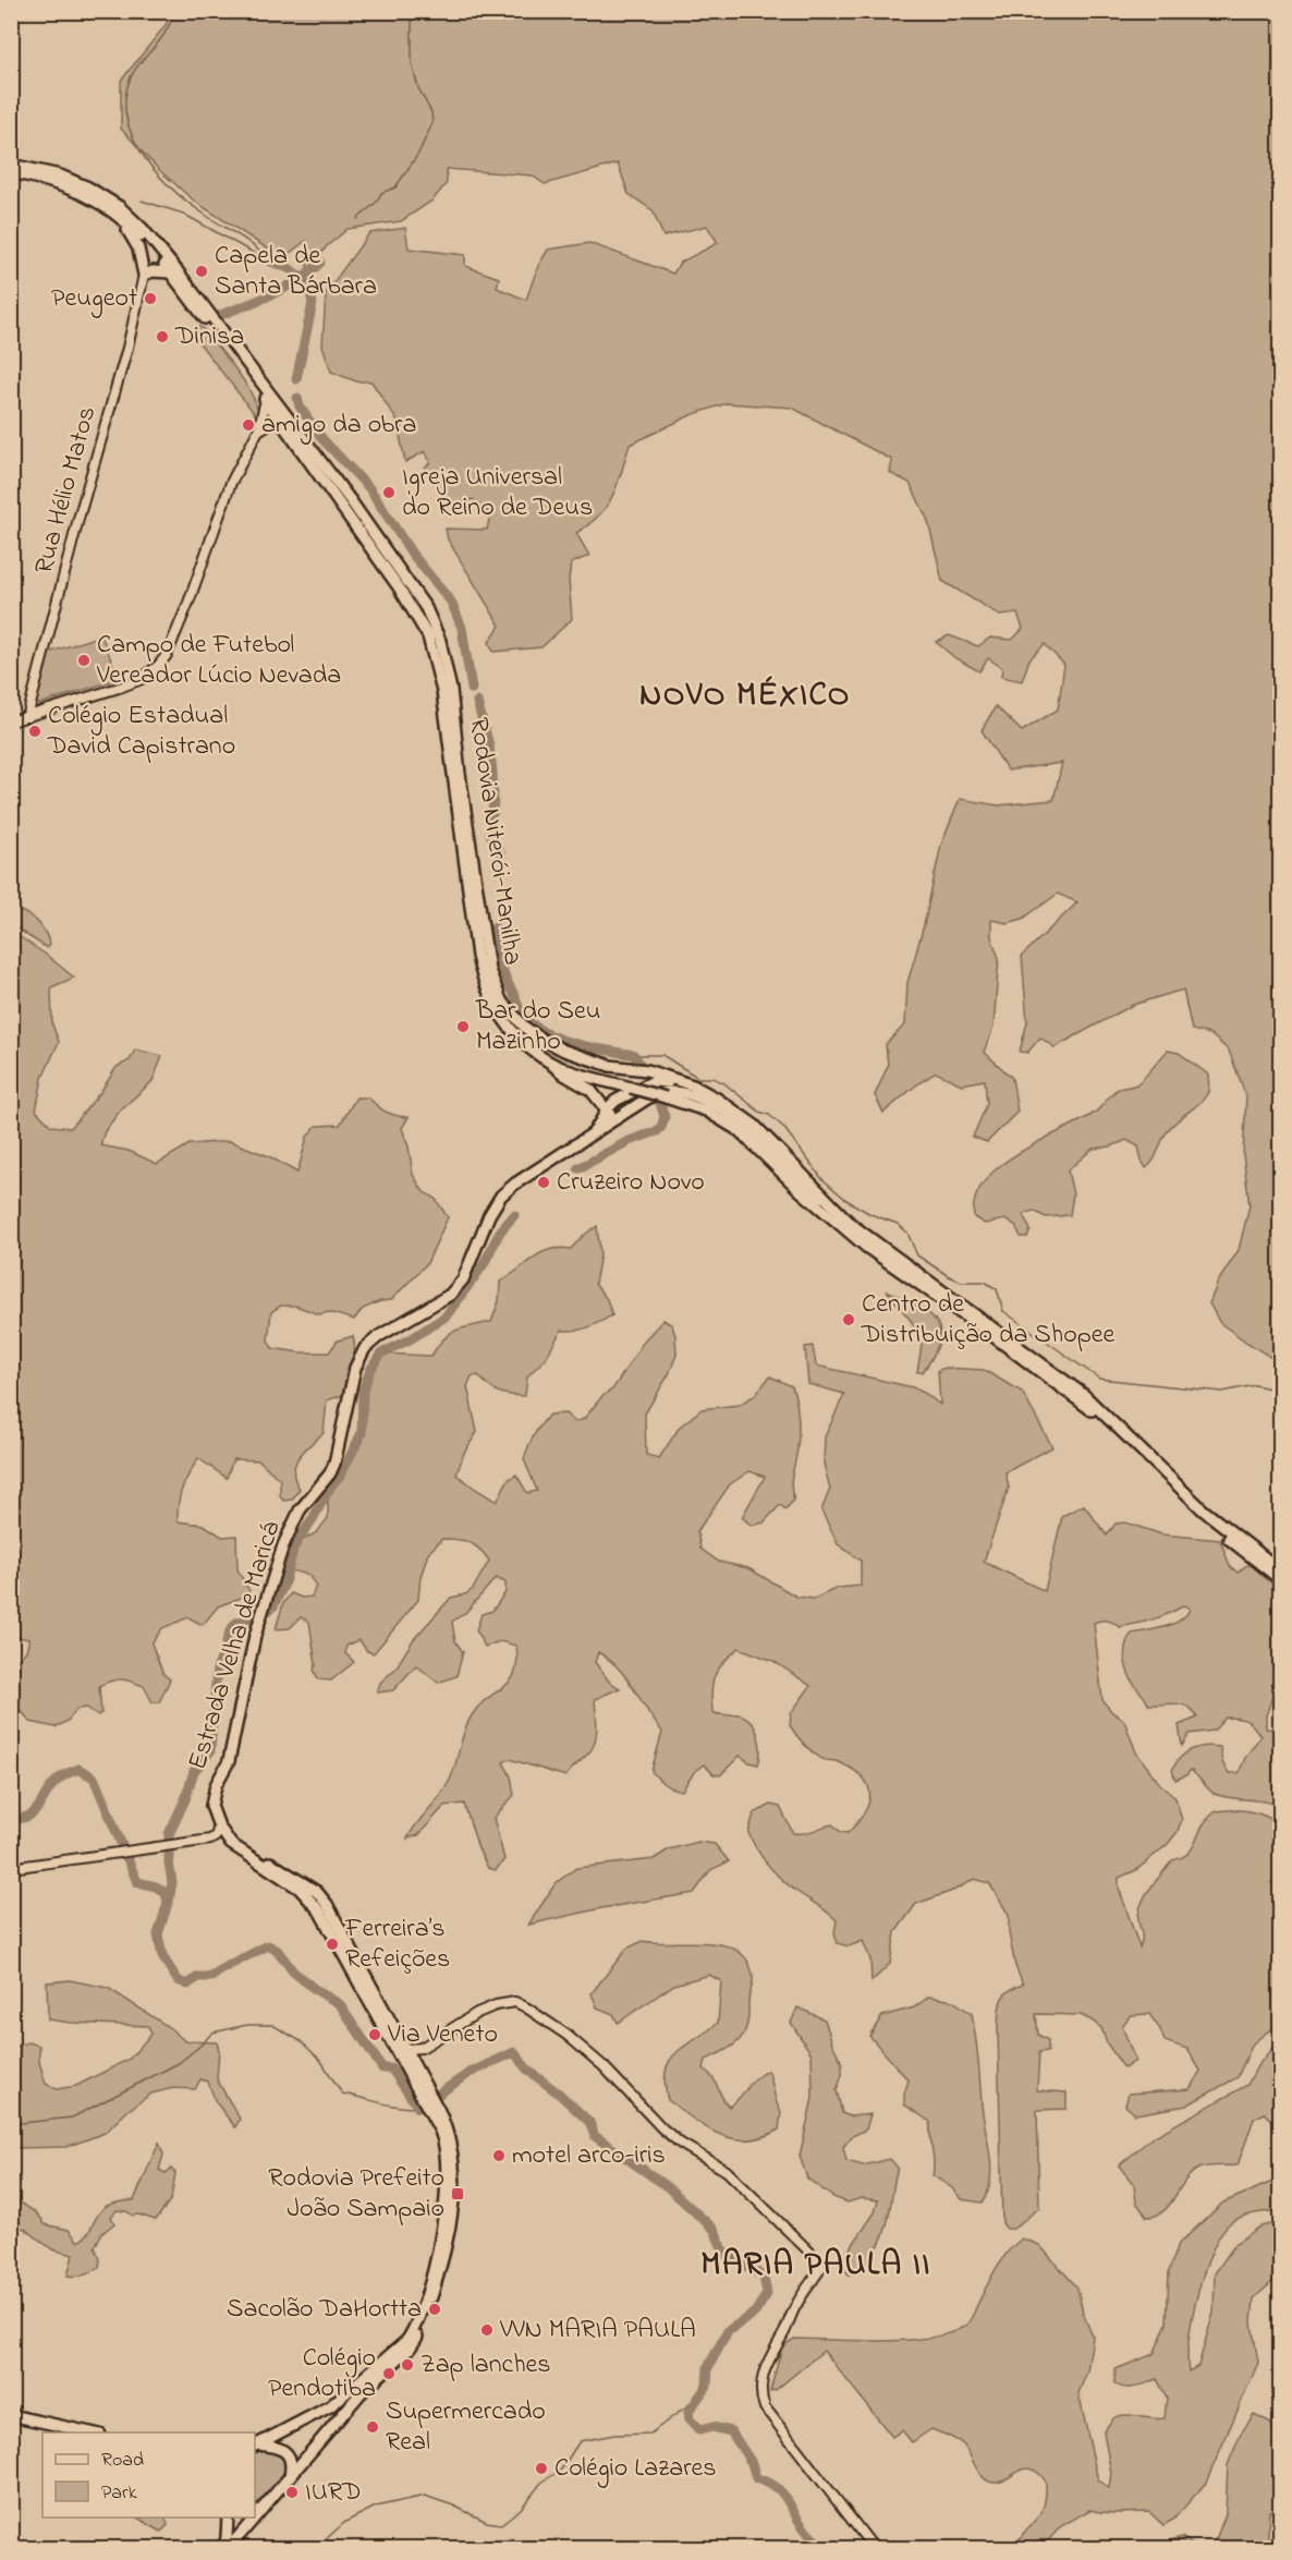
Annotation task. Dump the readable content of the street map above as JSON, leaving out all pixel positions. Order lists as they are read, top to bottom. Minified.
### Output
{"streets":{"main road":["Rodovia Niterói-Manilha","Estrada Velha de Maricá"],"street":["Rua Hélio Matos"]},"districts":["NOVO MÉXICO","MARIA PAULA II"],"places":{"other":["Capela de Santa Bárbara","Peugeot","Dinisa","amigo da obra","Igreja Universal do Reino de Deus","Campo de Futebol Vereador Lúcio Nevada","Colégio Estadual David Capistrano","Bar do Seu Mazinho","Cruzeiro Novo","Centro de Distribuição da Shopee","Ferreira’s Refeições","Via Veneto","motel arco-iris","Sacolão DaHortta","VVN MARIA PAULA","Zap lanches","Colégio Pendotiba","Supermercado Real","Colégio Lazares","IURD"],"transit":["Rodovia Prefeito João Sampaio"]},"legend":["Road","Park"]}
